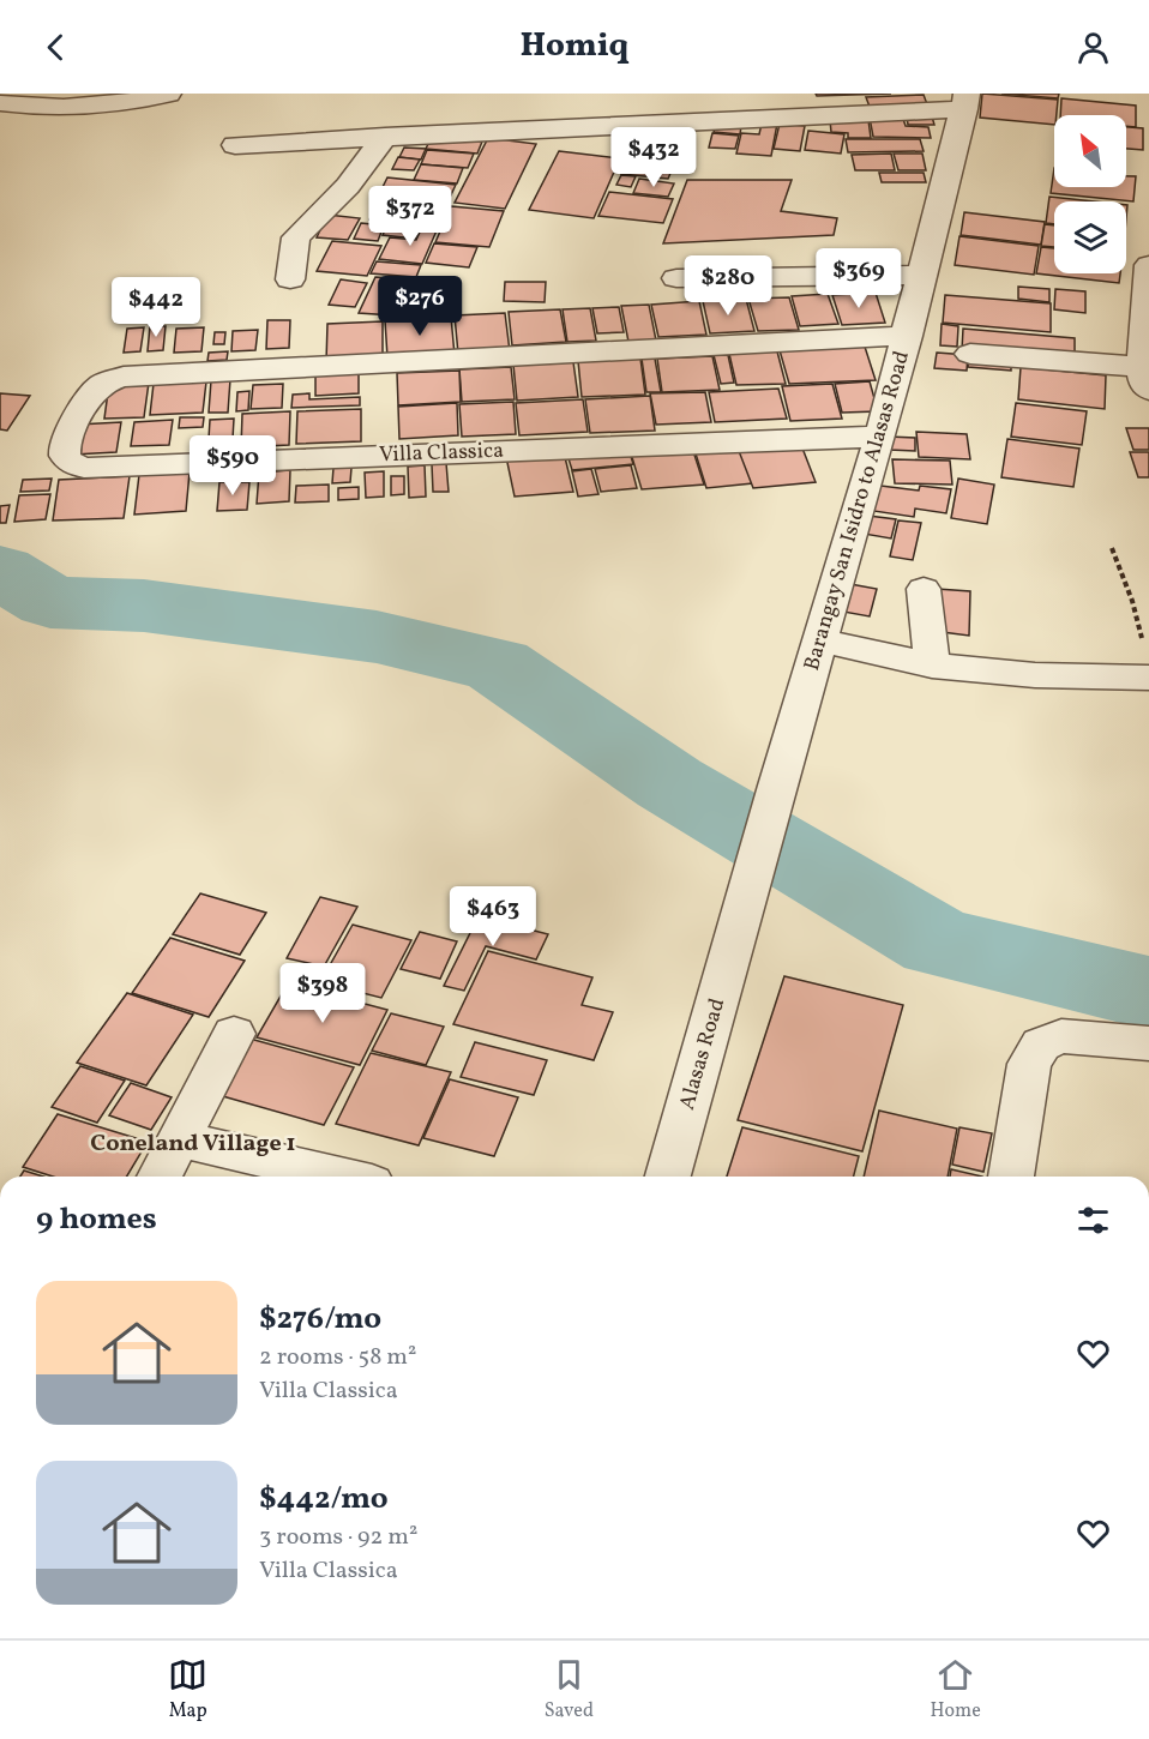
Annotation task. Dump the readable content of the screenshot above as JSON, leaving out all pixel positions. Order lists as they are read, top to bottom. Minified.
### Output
{"streets":{"street":["Villa Classica","Barangay San Isidro to Alasas Road","Alasas Road"]},"crossings":[["Villa Classica","Barangay San Isidro to Alasas Road"],["Barangay San Isidro to Alasas Road","Alasas Road"]],"districts":["Coneland Village 1"],"north":"top left","page":{"header":"Homiq","price":["$432","$372","$369","$280","$276","$442","$590","$463","$398"],"heading":"9 homes","list":[{"name":"$276/mo","note":"2 rooms · 58 m² · Villa Classica"},{"name":"$442/mo","note":"3 rooms · 92 m² · Villa Classica"}],"tabs":["Map","Saved","Home"]}}
